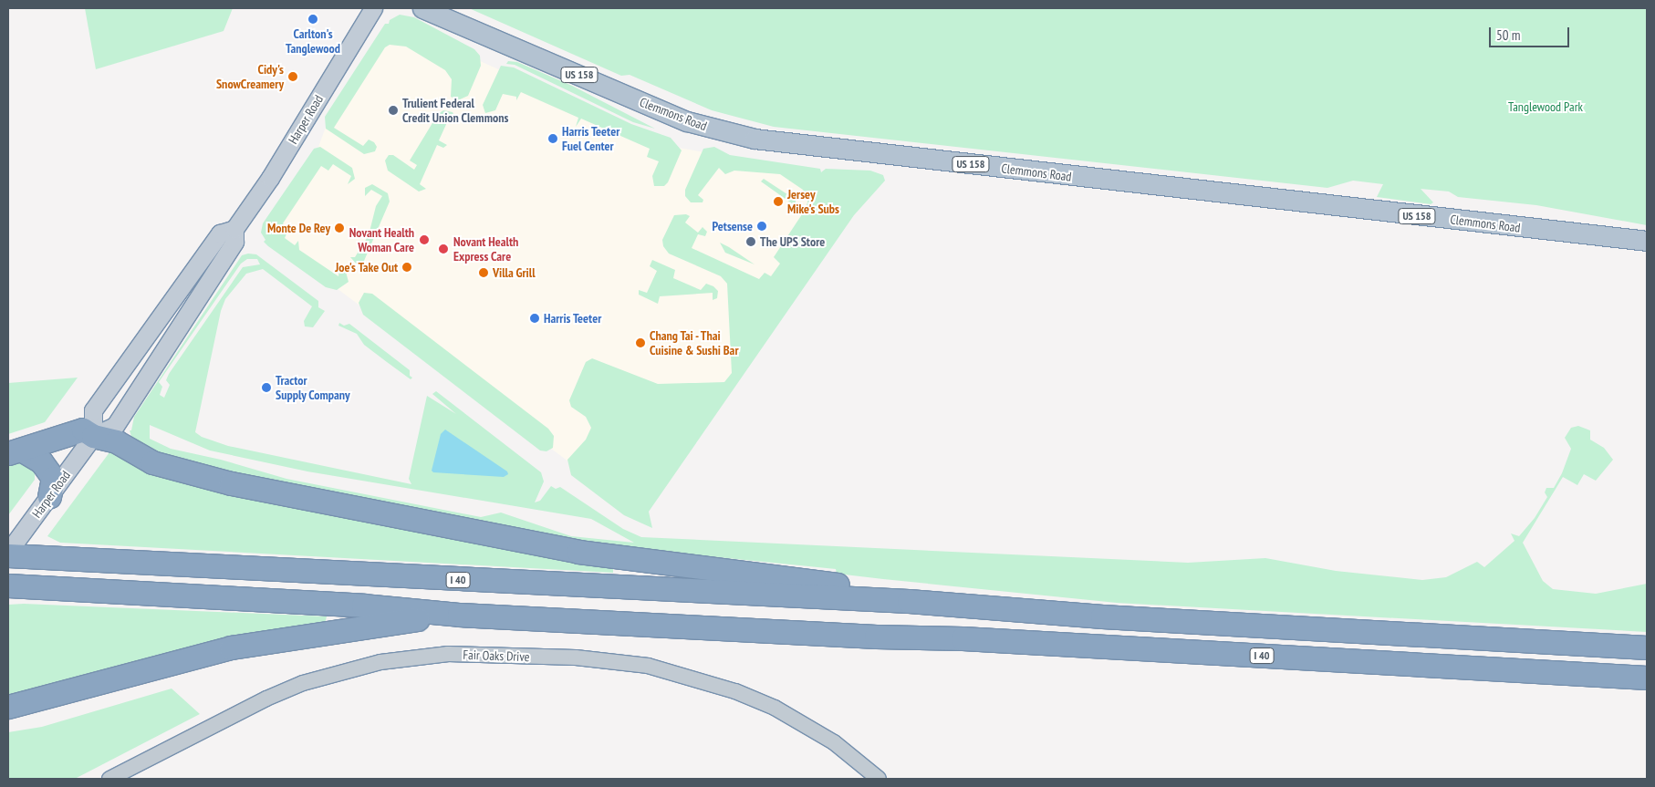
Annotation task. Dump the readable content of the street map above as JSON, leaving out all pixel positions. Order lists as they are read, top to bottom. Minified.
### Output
{"streets":{"highway":["I 40"],"main road":["US 158","Clemmons Road","Harper Road"],"street":["Fair Oaks Drive"]},"parks":["Tanglewood Park"],"places":["Carlton's Tanglewood","Cidy's SnowCreamery","Trulient Federal Credit Union Clemmons","Harris Teeter Fuel Center","Jersey Mike's Subs","Petsense","Monte De Rey","Novant Health Woman Care","The UPS Store","Novant Health Express Care","Joe's Take Out","Villa Grill","Harris Teeter","Chang Tai - Thai Cuisine & Sushi Bar","Tractor Supply Company"],"scale_bar":"50 m"}
